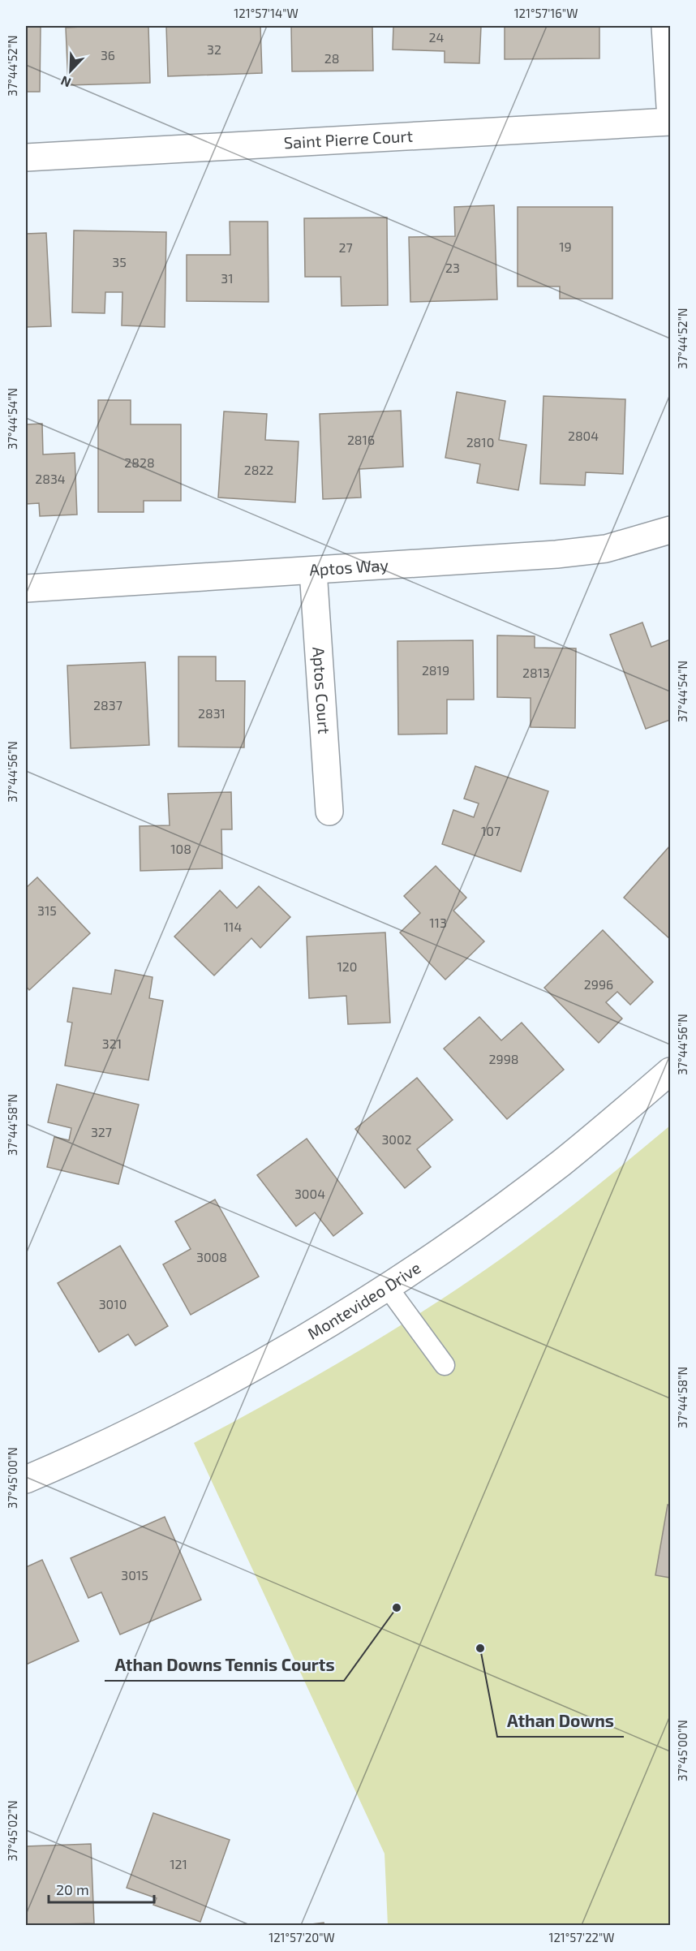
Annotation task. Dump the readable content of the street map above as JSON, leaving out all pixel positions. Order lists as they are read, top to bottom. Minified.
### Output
{"streets":{"street":["Saint Pierre Court","Aptos Way","Aptos Court","Montevideo Drive"]},"crossings":[["Aptos Way","Aptos Court"]],"places":["Athan Downs Tennis Courts","Athan Downs"],"house_numbers":["24","32","36","28","19","27","35","23","31","2804","2816","2810","2828","2822","2834","2819","2813","2837","2831","107","108","315","113","114","120","2996","321","2998","327","3002","3004","3008","3010","3015","121"],"scale_bar":"20 m","north":"bottom left","coordinates":["121°57'14\"W","121°57'16\"W","37°44'52\"N","37°44'54\"N","37°44'56\"N","37°44'58\"N","37°45'00\"N","37°45'02\"N","121°57'20\"W","121°57'22\"W"]}
